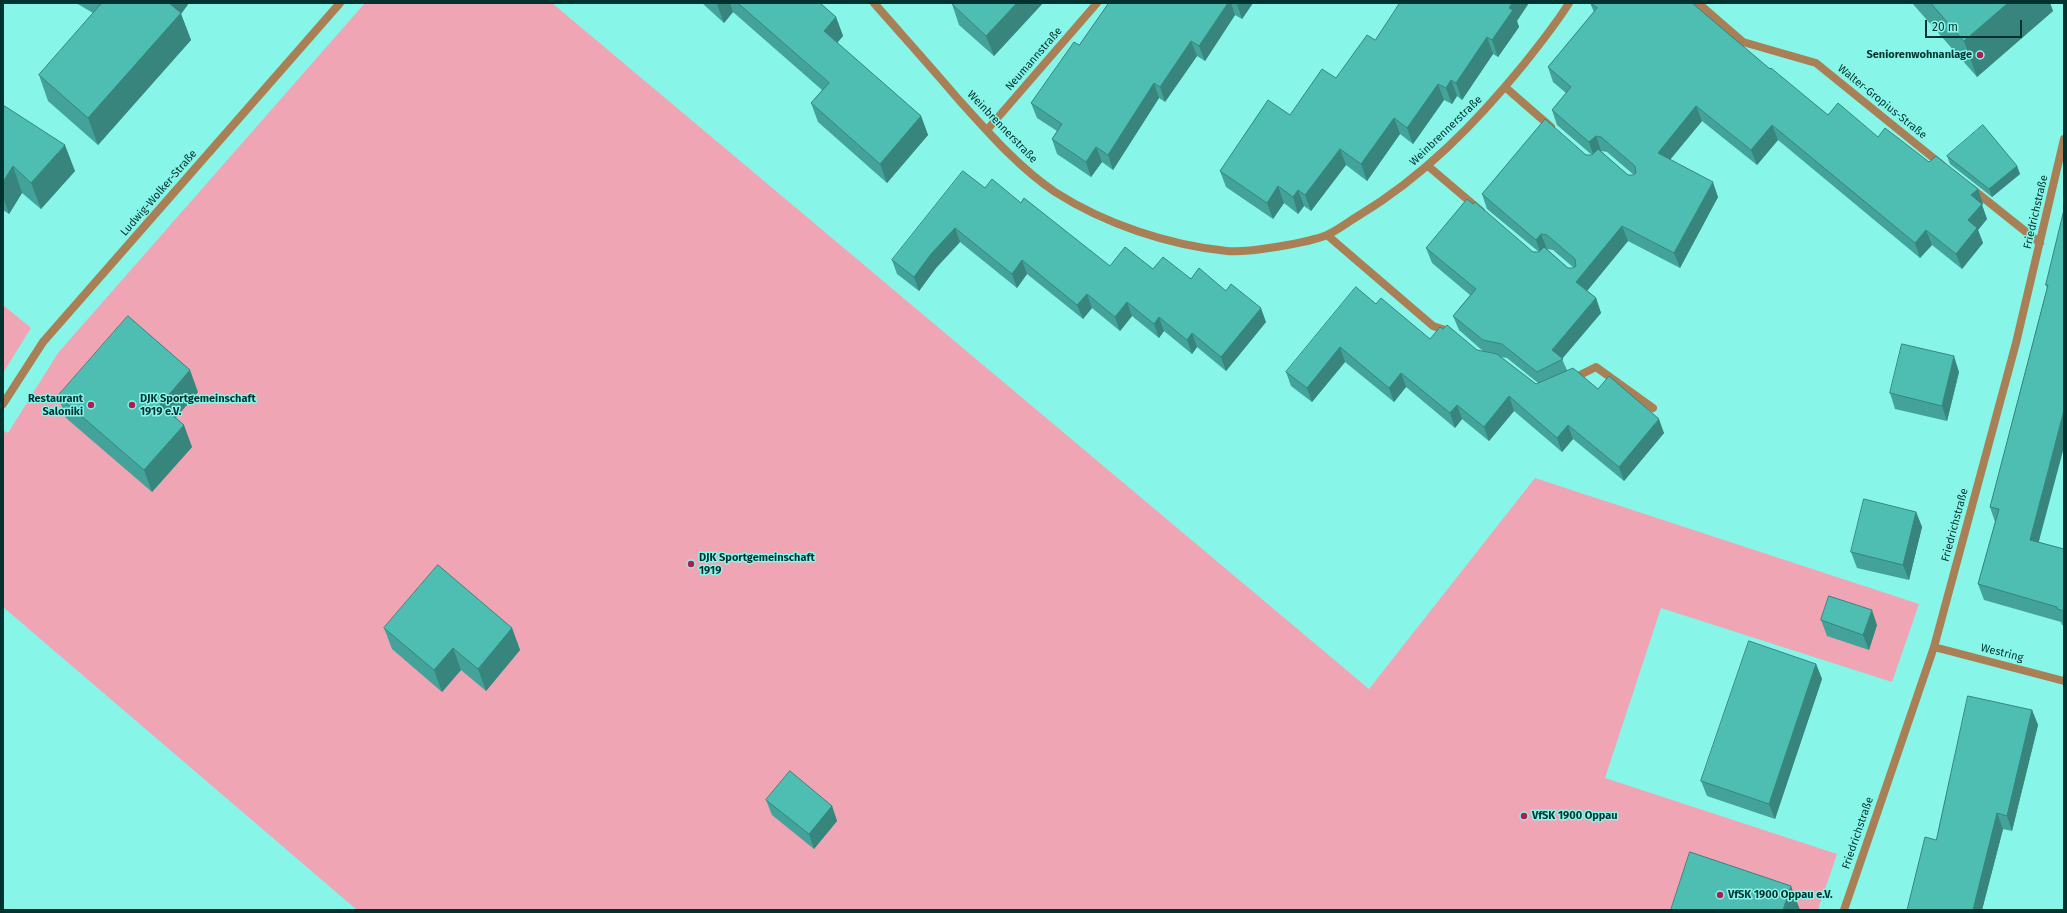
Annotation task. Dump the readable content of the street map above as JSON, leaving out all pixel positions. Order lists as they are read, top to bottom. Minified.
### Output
{"streets":{"street":["Neumannstraße","Walter-Gropius-Straße","Weinbrennerstraße","Ludwig-Wolker-Straße","Friedrichstraße","Westring"]},"crossings":[["Neumannstraße","Weinbrennerstraße"],["Friedrichstraße","Westring"]],"places":["Seniorenwohnanlage","Restaurant Saloniki","DJK Sportgemeinschaft 1919 e.V.","DJK Sportgemeinschaft 1919","VfSK 1900 Oppau","VfSK 1900 Oppau e.V."],"scale_bar":"20 m"}
